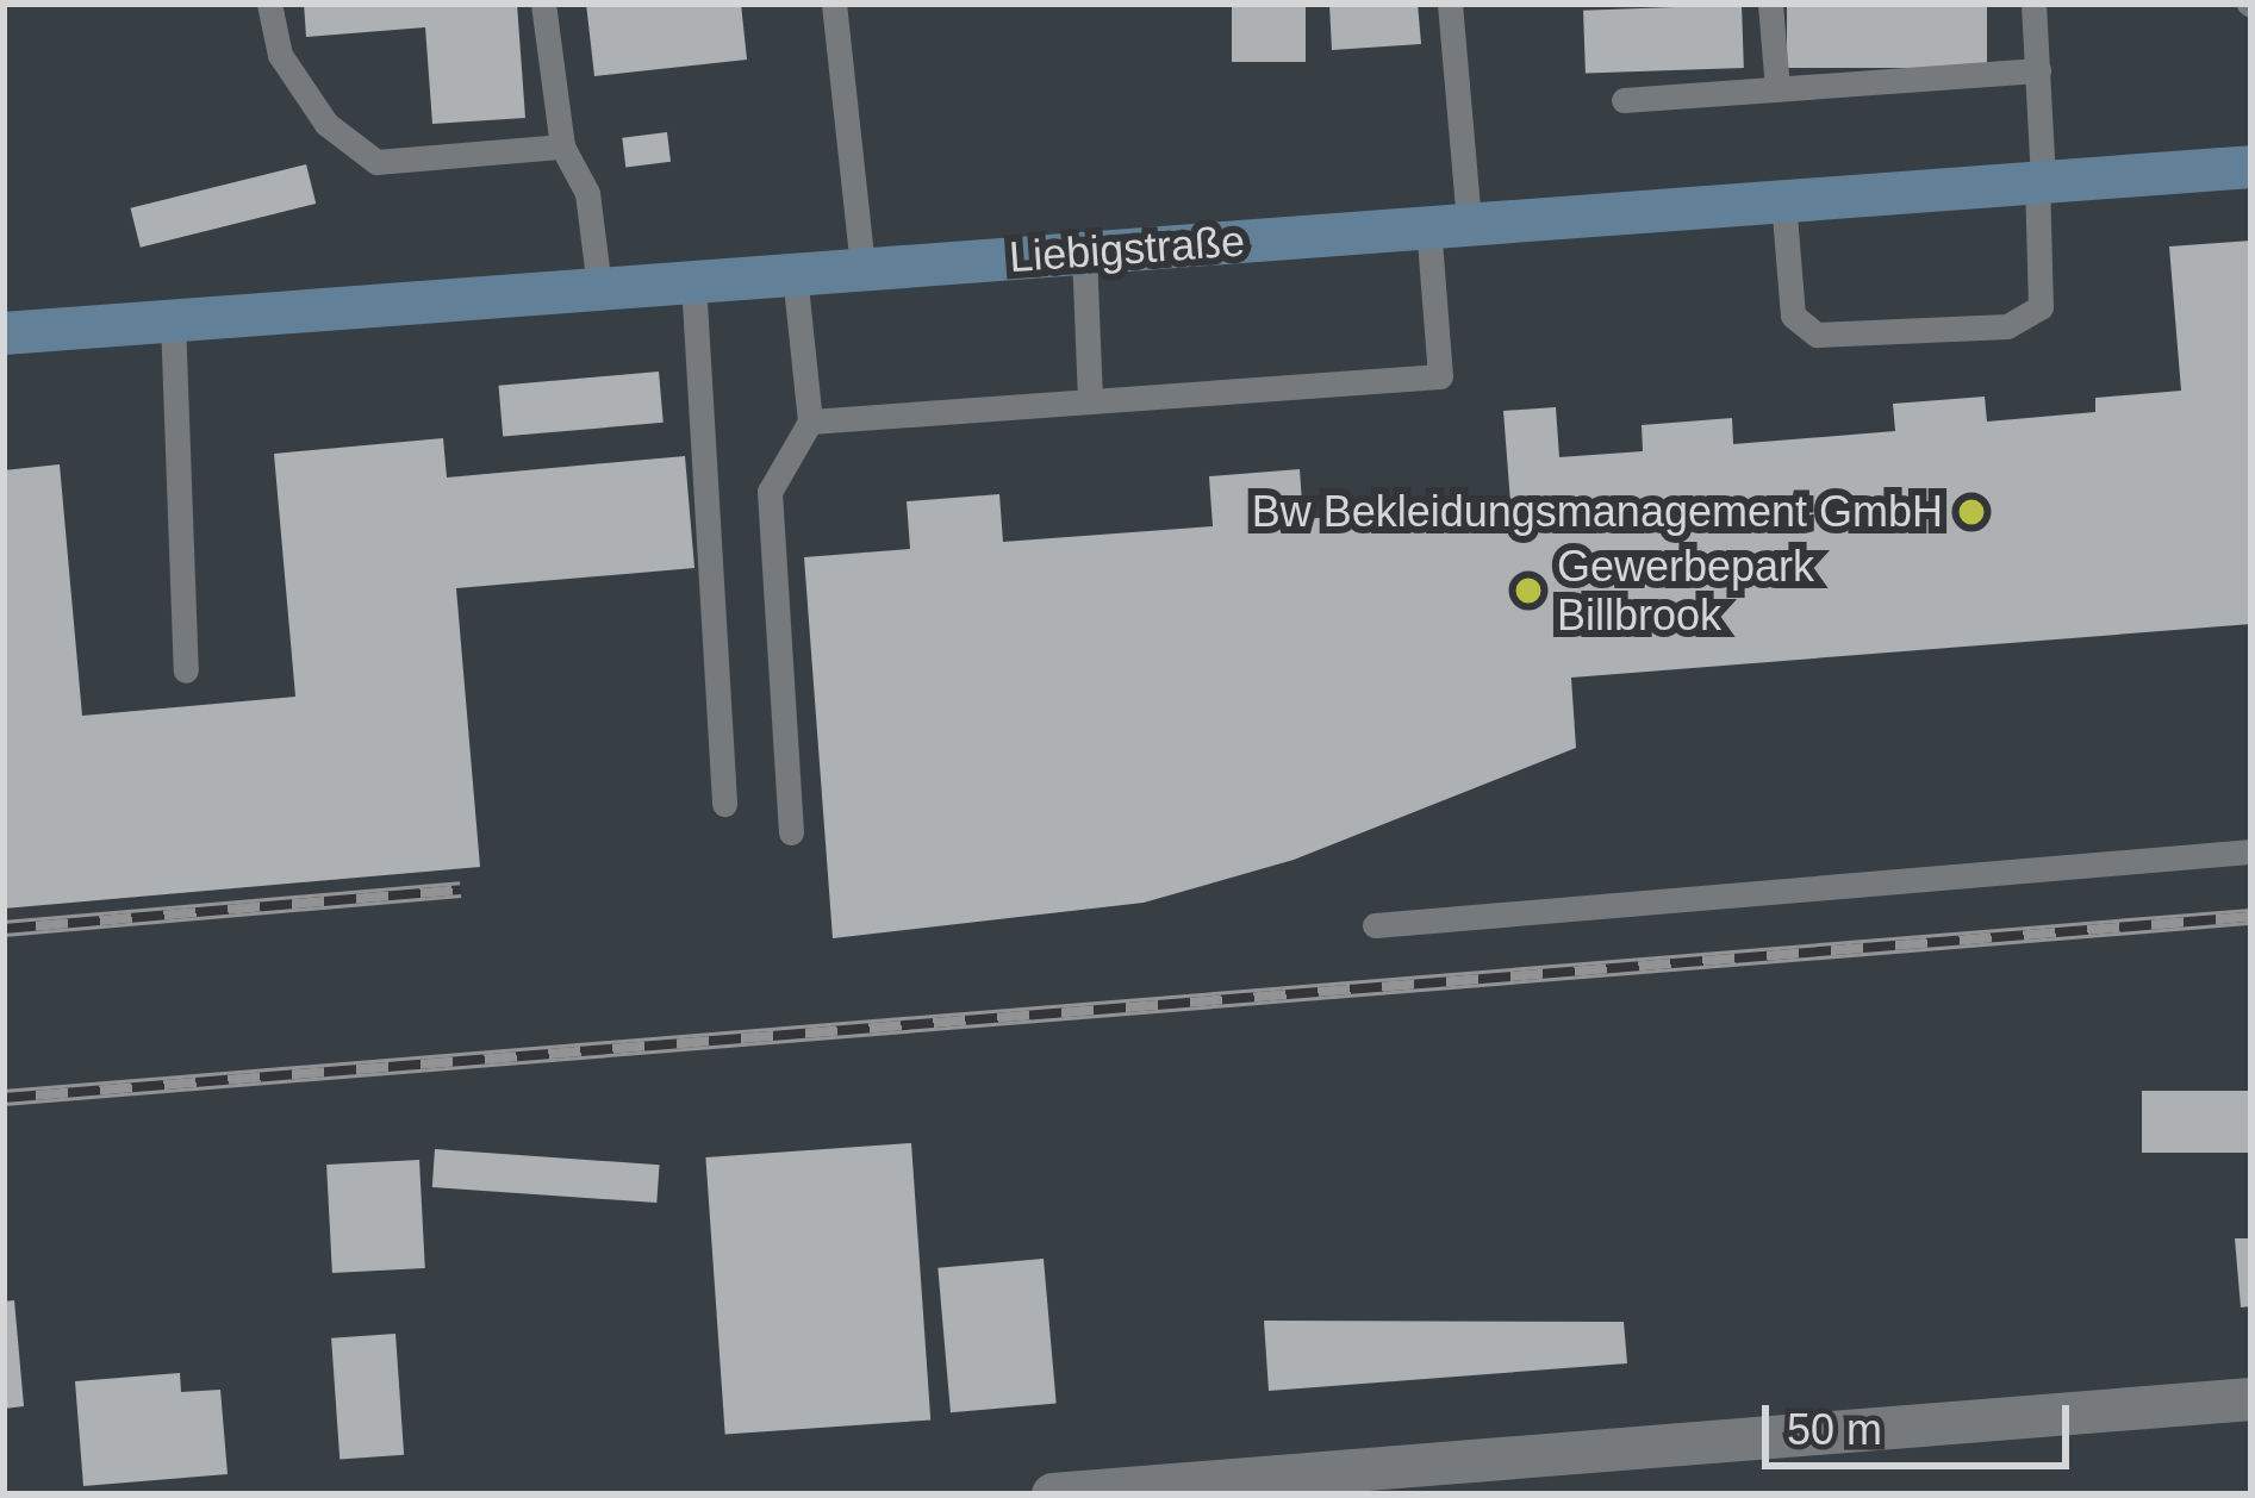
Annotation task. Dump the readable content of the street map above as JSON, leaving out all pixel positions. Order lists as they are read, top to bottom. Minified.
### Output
{"streets":{"main road":["Liebigstraße"]},"places":["Bw Bekleidungsmanagement GmbH","Gewerbepark Billbrook"],"scale_bar":"50 m"}
